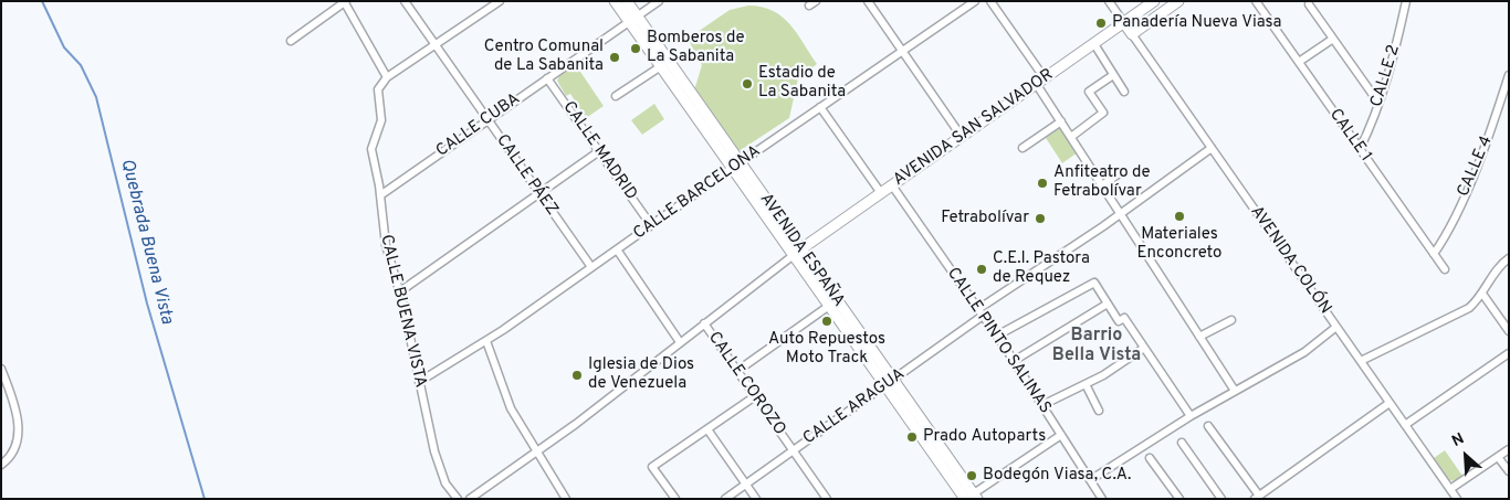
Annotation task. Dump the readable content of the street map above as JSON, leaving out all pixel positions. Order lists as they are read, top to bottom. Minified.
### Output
{"streets":{"main road":["AVENIDA SAN SALVADOR","AVENIDA ESPAÑA","AVENIDA COLÓN"],"street":["CALLE 2","CALLE CUBA","CALLE 1","CALLE MADRID","CALLE 4","CALLE PÁEZ","CALLE BARCELONA","CALLE BUENA VISTA","CALLE PINTO SALINAS","CALLE COROZO","CALLE ARAGUA"]},"crossings":[["CALLE 2","CALLE 1"],["CALLE CUBA","CALLE MADRID"],["CALLE CUBA","CALLE PÁEZ"],["CALLE CUBA","AVENIDA ESPAÑA"],["CALLE CUBA","CALLE BUENA VISTA"],["AVENIDA SAN SALVADOR","AVENIDA ESPAÑA"],["AVENIDA SAN SALVADOR","AVENIDA COLÓN"],["AVENIDA SAN SALVADOR","CALLE PINTO SALINAS"],["CALLE 1","CALLE 4"],["CALLE MADRID","CALLE BARCELONA"],["CALLE PÁEZ","CALLE BARCELONA"],["CALLE BARCELONA","AVENIDA ESPAÑA"],["CALLE BARCELONA","CALLE BUENA VISTA"],["AVENIDA ESPAÑA","CALLE ARAGUA"],["AVENIDA COLÓN","CALLE ARAGUA"],["CALLE PINTO SALINAS","CALLE ARAGUA"],["CALLE COROZO","CALLE ARAGUA"]],"districts":["Barrio Bella Vista"],"water":["Quebrada Buena Vista"],"places":["Panadería Nueva Viasa","Bomberos de La Sabanita","Centro Comunal de La Sabanita","Estadio de La Sabanita","Anfiteatro de Fetrabolívar","Materiales Enconcreto","Fetrabolívar","C.E.I. Pastora de Requez","Auto Repuestos Moto Track","Iglesia de Dios de Venezuela","Prado Autoparts","Bodegón Viasa, C.A."],"north":"top left"}
